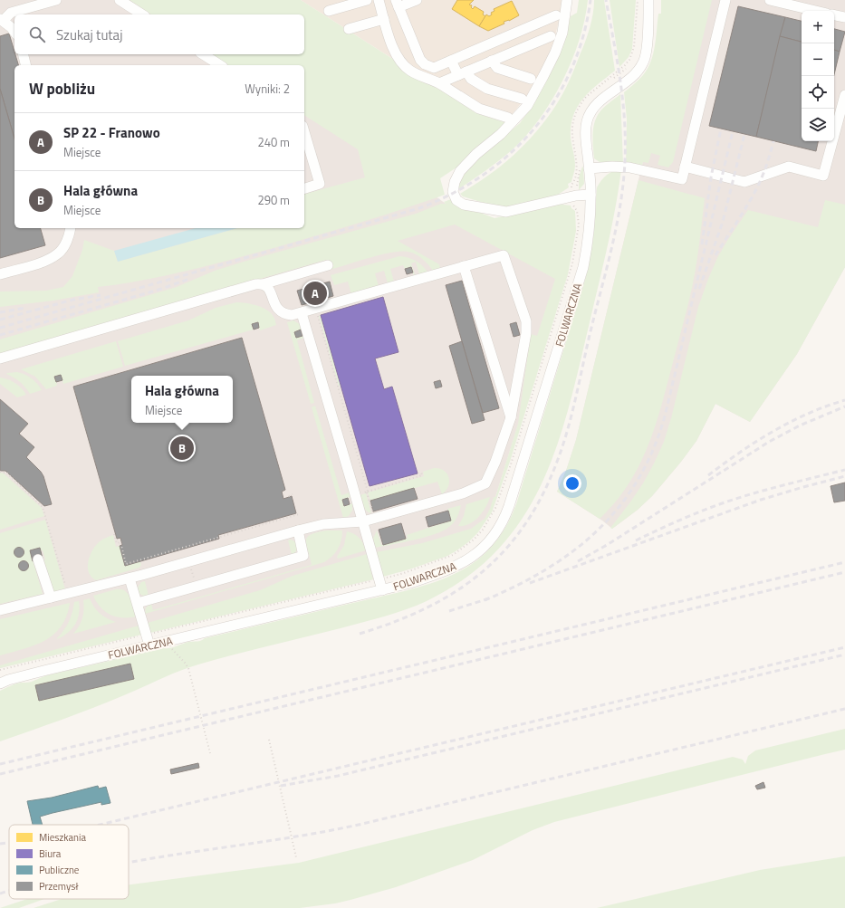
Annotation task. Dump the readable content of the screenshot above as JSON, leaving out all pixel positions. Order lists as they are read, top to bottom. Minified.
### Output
{"streets":{"street":["FOLWARCZNA"]},"legend":["Mieszkania","Biura","Publiczne","Przemysł"],"page":{"map_buttons":["+","−"],"search":"Szukaj tutaj","heading":["W pobliżu","Wyniki: 2"],"list":[{"mark":"A","name":"SP 22 - Franowo","note":"Miejsce","value":"240 m"},{"mark":"B","name":"Hala główna","note":"Miejsce","value":"290 m"}],"pins":["A","B"],"popup":["Hala główna","Miejsce"]}}
